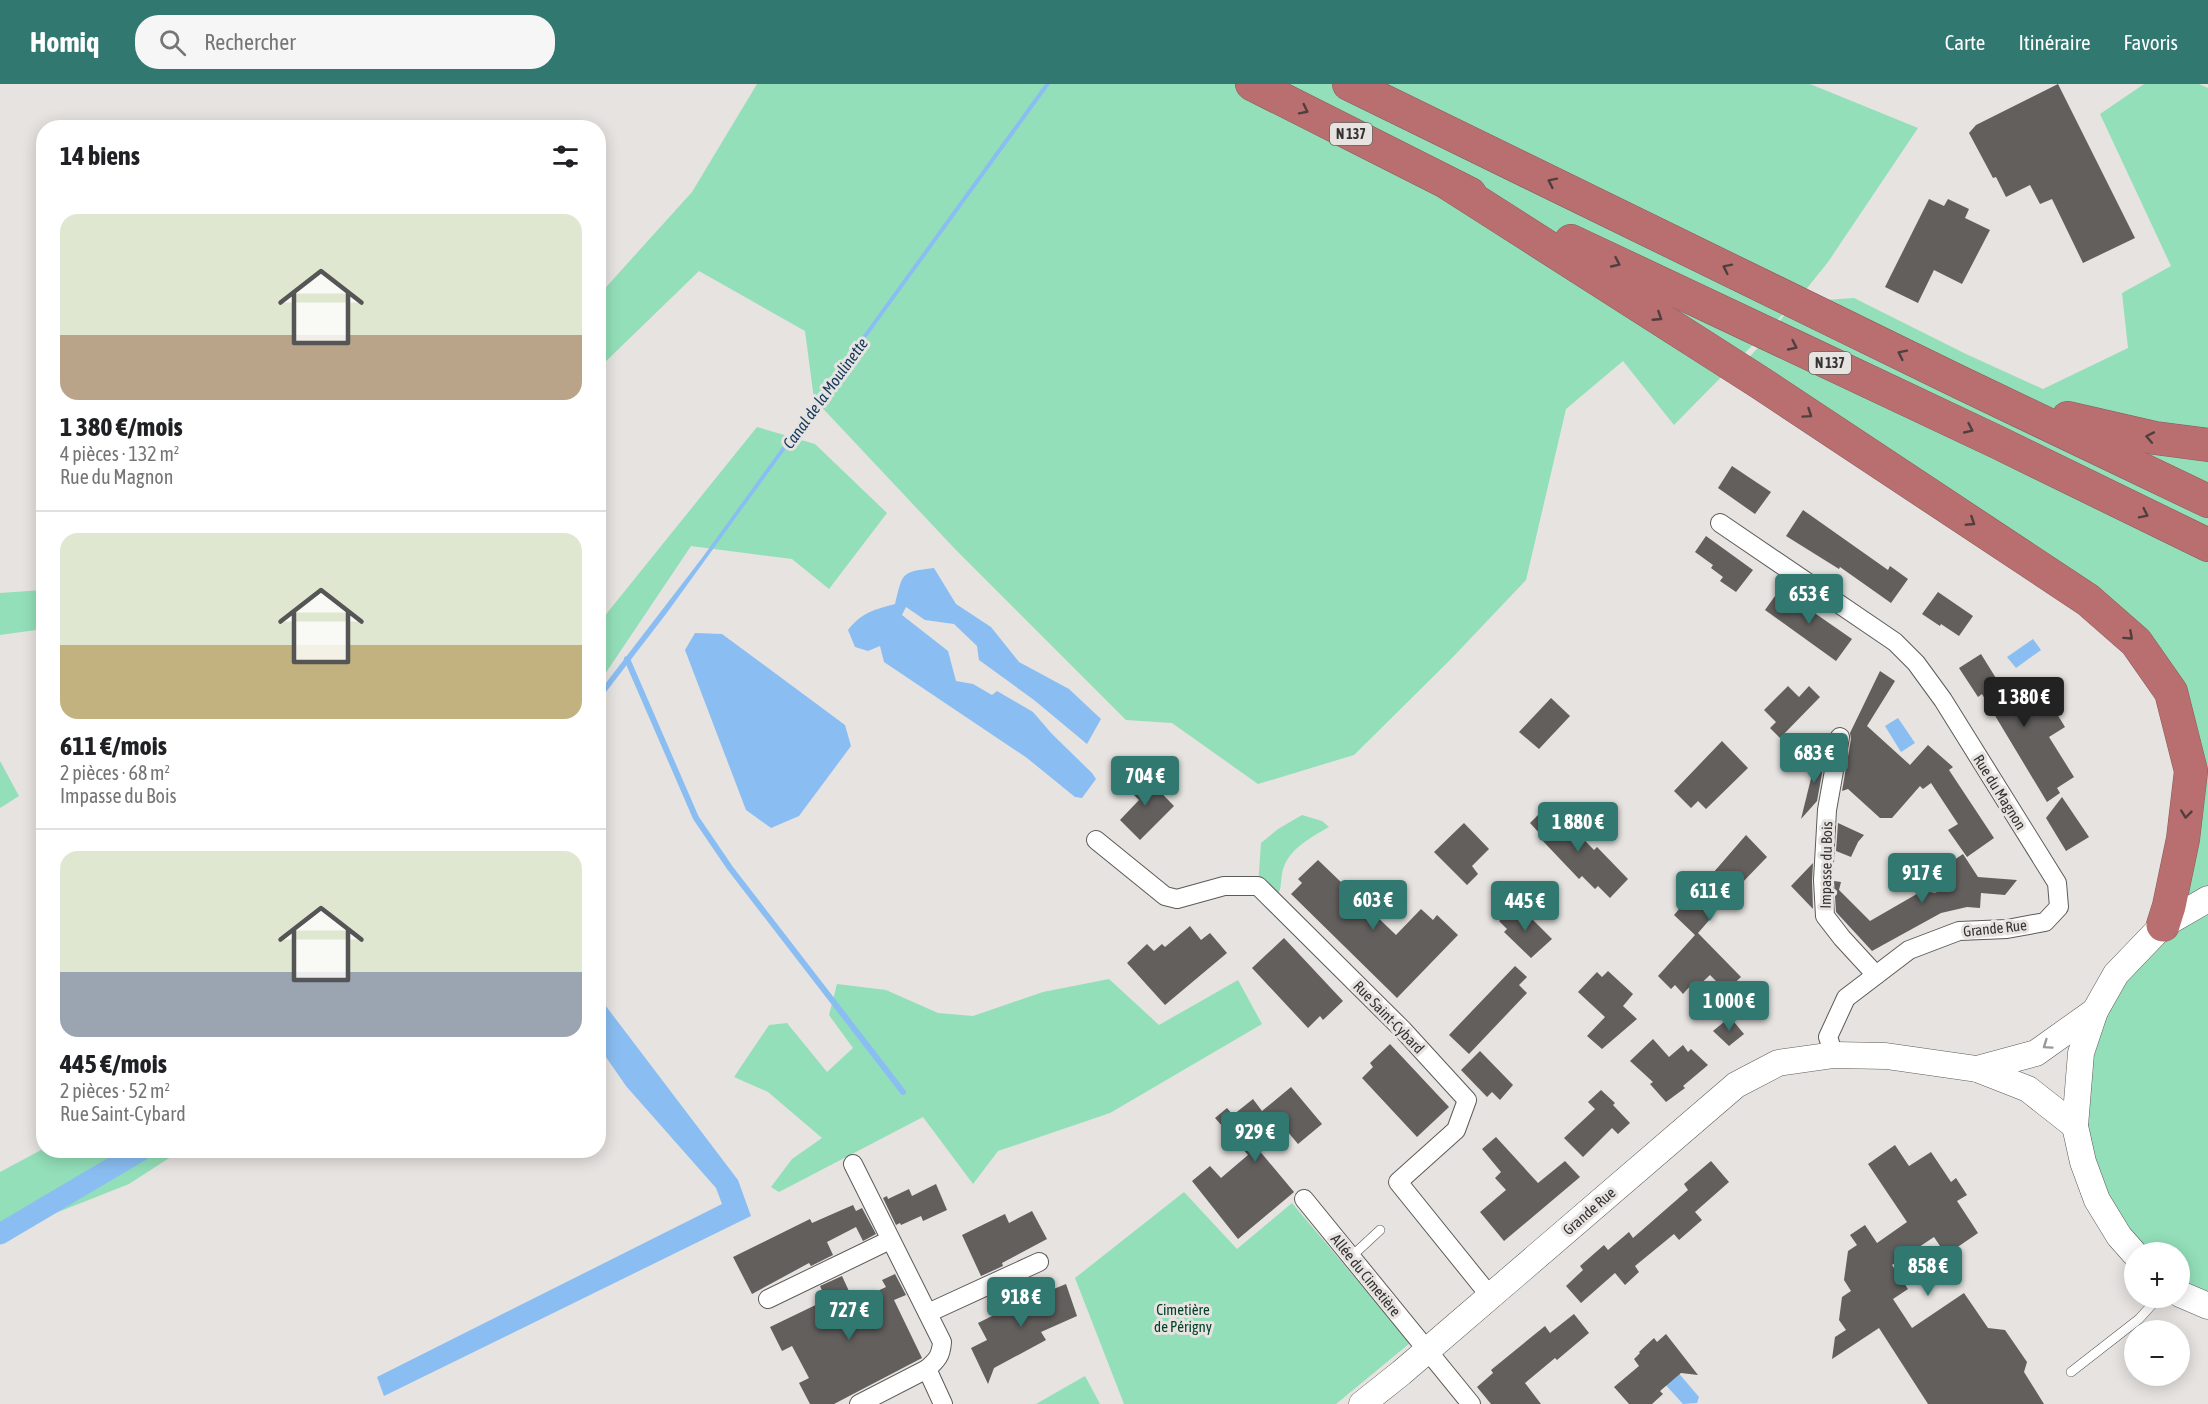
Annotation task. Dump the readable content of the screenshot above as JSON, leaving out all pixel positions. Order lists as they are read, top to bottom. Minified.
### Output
{"streets":{"highway":["N 137"],"street":["Rue du Magnon","Impasse du Bois","Grande Rue","Rue Saint-Cybard","Allée du Cimetière"]},"crossings":[["Rue du Magnon","Grande Rue"],["Impasse du Bois","Grande Rue"],["Grande Rue","Rue Saint-Cybard"],["Grande Rue","Allée du Cimetière"]],"water":["Canal de la Moulinette"],"parks":["Cimetière de Périgny"],"page":{"header":"Homiq","search":"Rechercher","nav":["Carte","Itinéraire","Favoris"],"heading":"14 biens","list":[{"name":"1 380 €/mois","note":"4 pièces · 132 m² · Rue du Magnon"},{"name":"611 €/mois","note":"2 pièces · 68 m² · Impasse du Bois"},{"name":"445 €/mois","note":"2 pièces · 52 m² · Rue Saint-Cybard"}],"price":["653 €","1 380 €","683 €","704 €","1 880 €","917 €","611 €","603 €","445 €","1 000 €","929 €","858 €","918 €","727 €"],"map_buttons":["+","−"]}}
